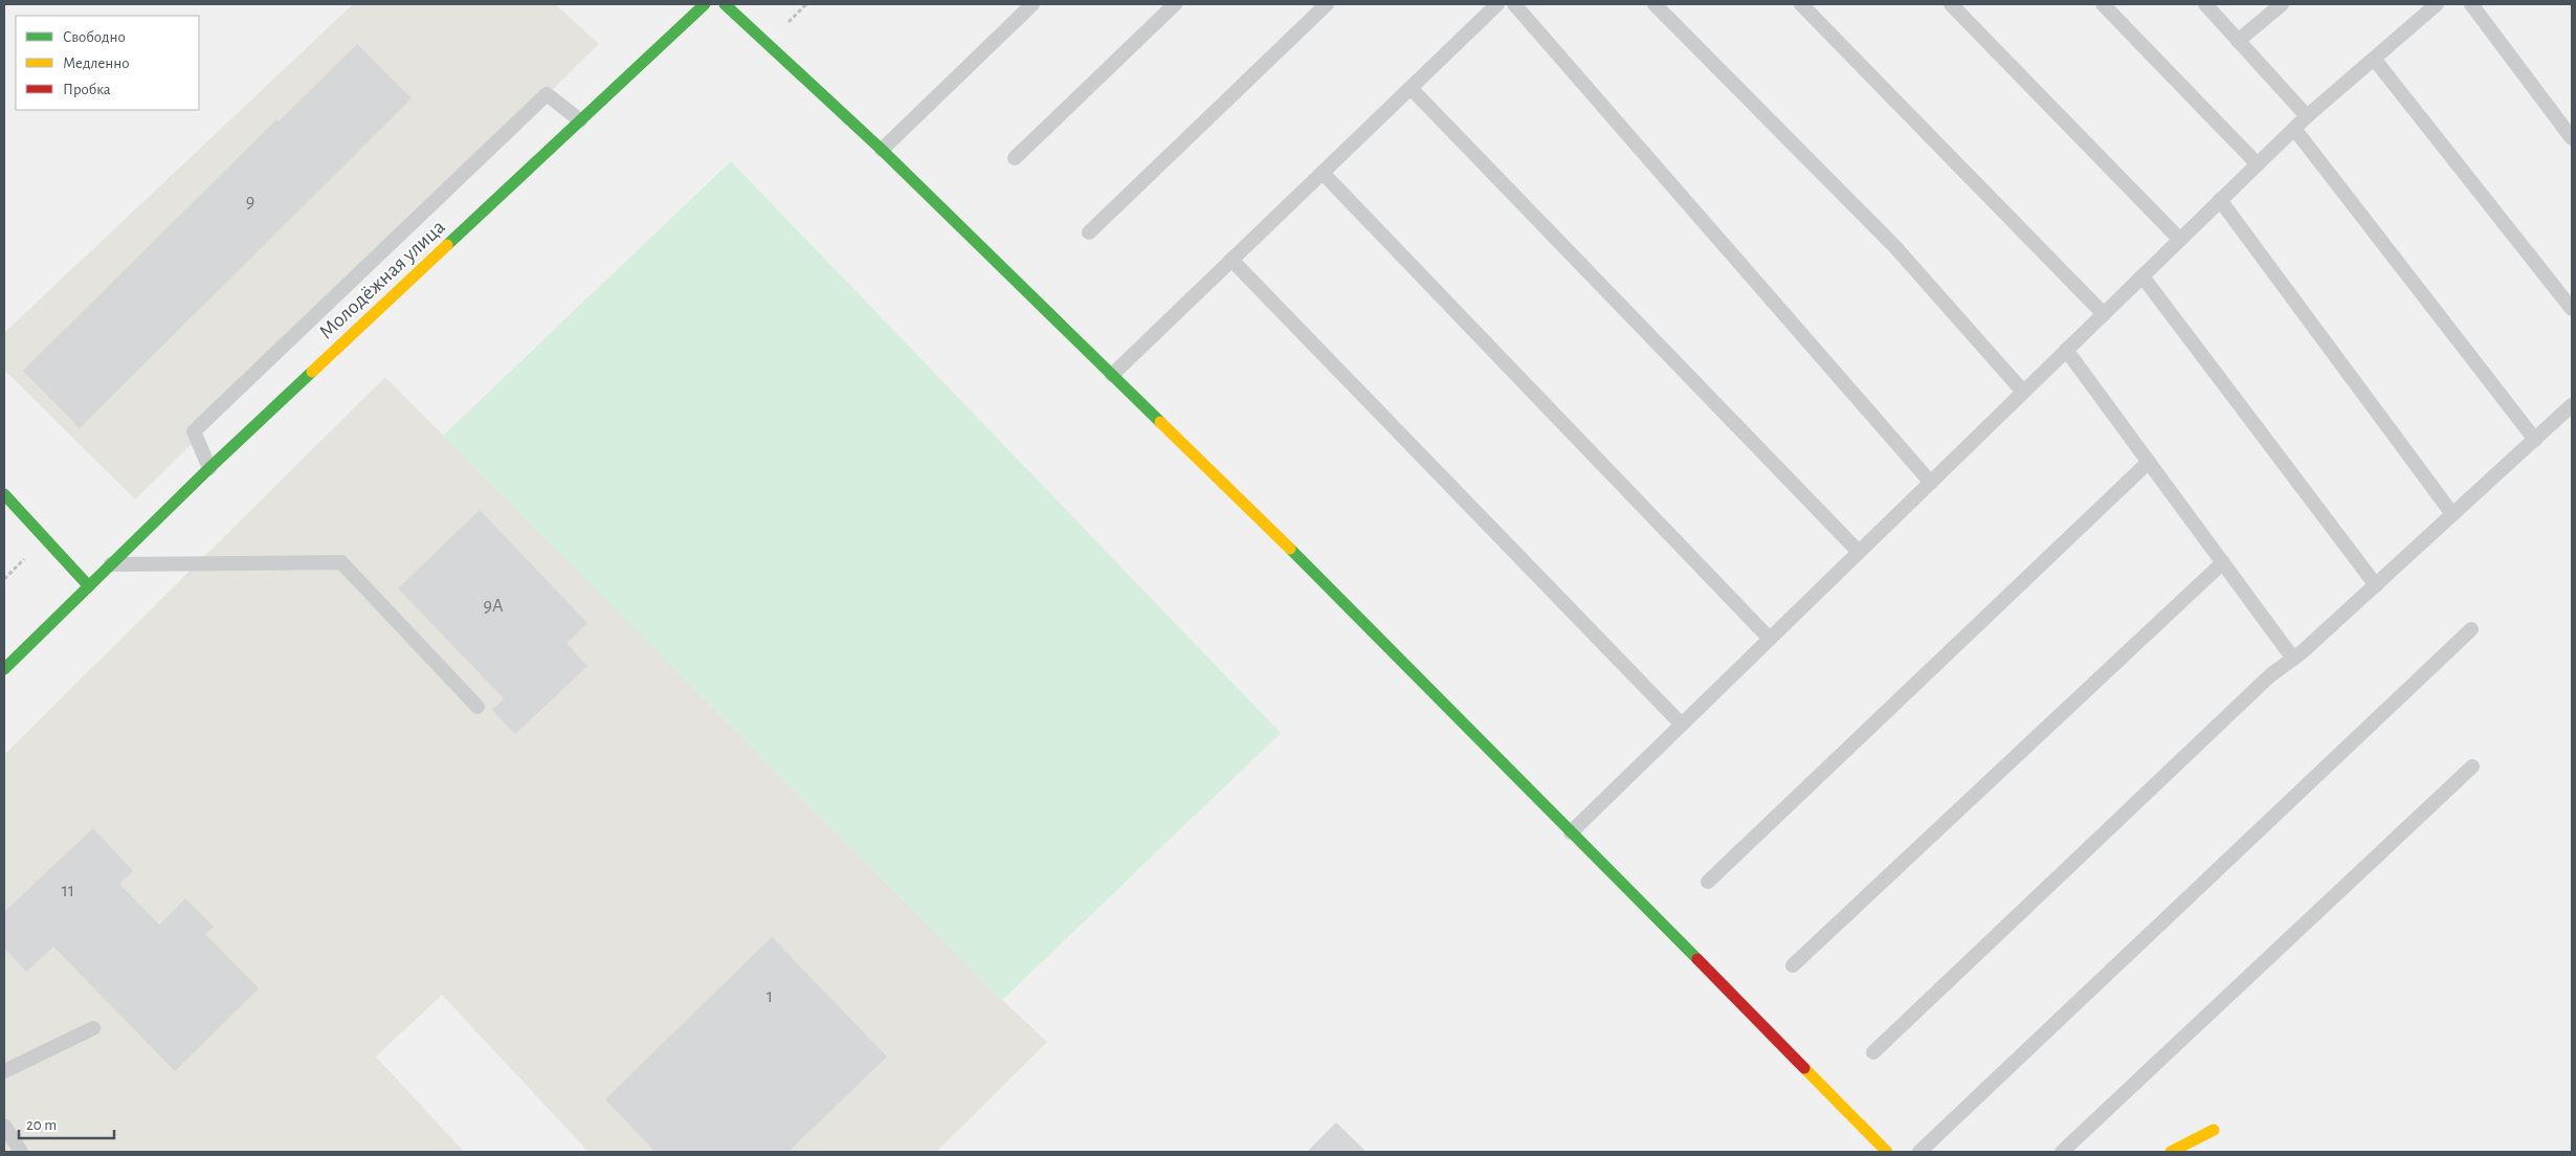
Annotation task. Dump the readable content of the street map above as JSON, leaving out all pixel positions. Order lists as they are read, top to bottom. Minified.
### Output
{"streets":{"street":["Молодёжная улица"]},"house_numbers":["9","9А","11","1"],"legend":["Свободно","Медленно","Пробка"],"scale_bar":"20 m"}
